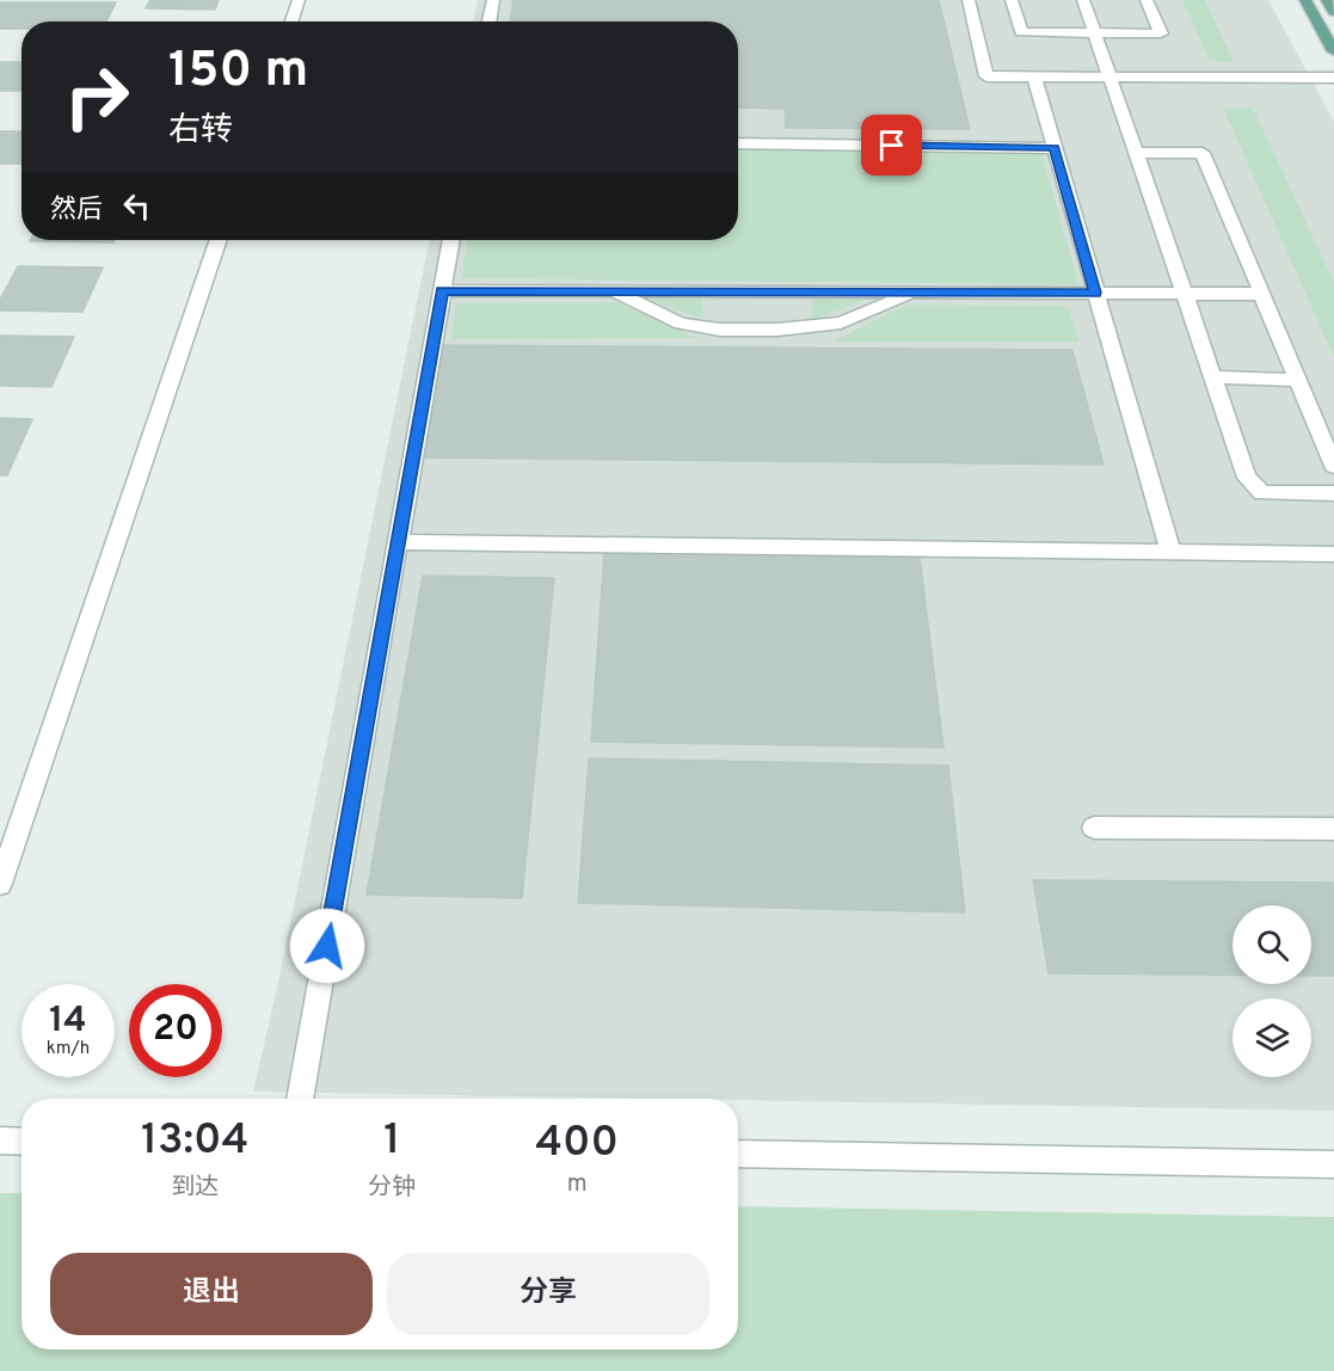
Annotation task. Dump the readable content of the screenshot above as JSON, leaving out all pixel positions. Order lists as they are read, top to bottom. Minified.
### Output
{"page":{"turn":["150 m","右转"],"then":"然后","speed":"14 km/h","limit":"20","eta":["13:04","到达","1","分钟","400","m"],"buttons":["退出","分享"]}}
